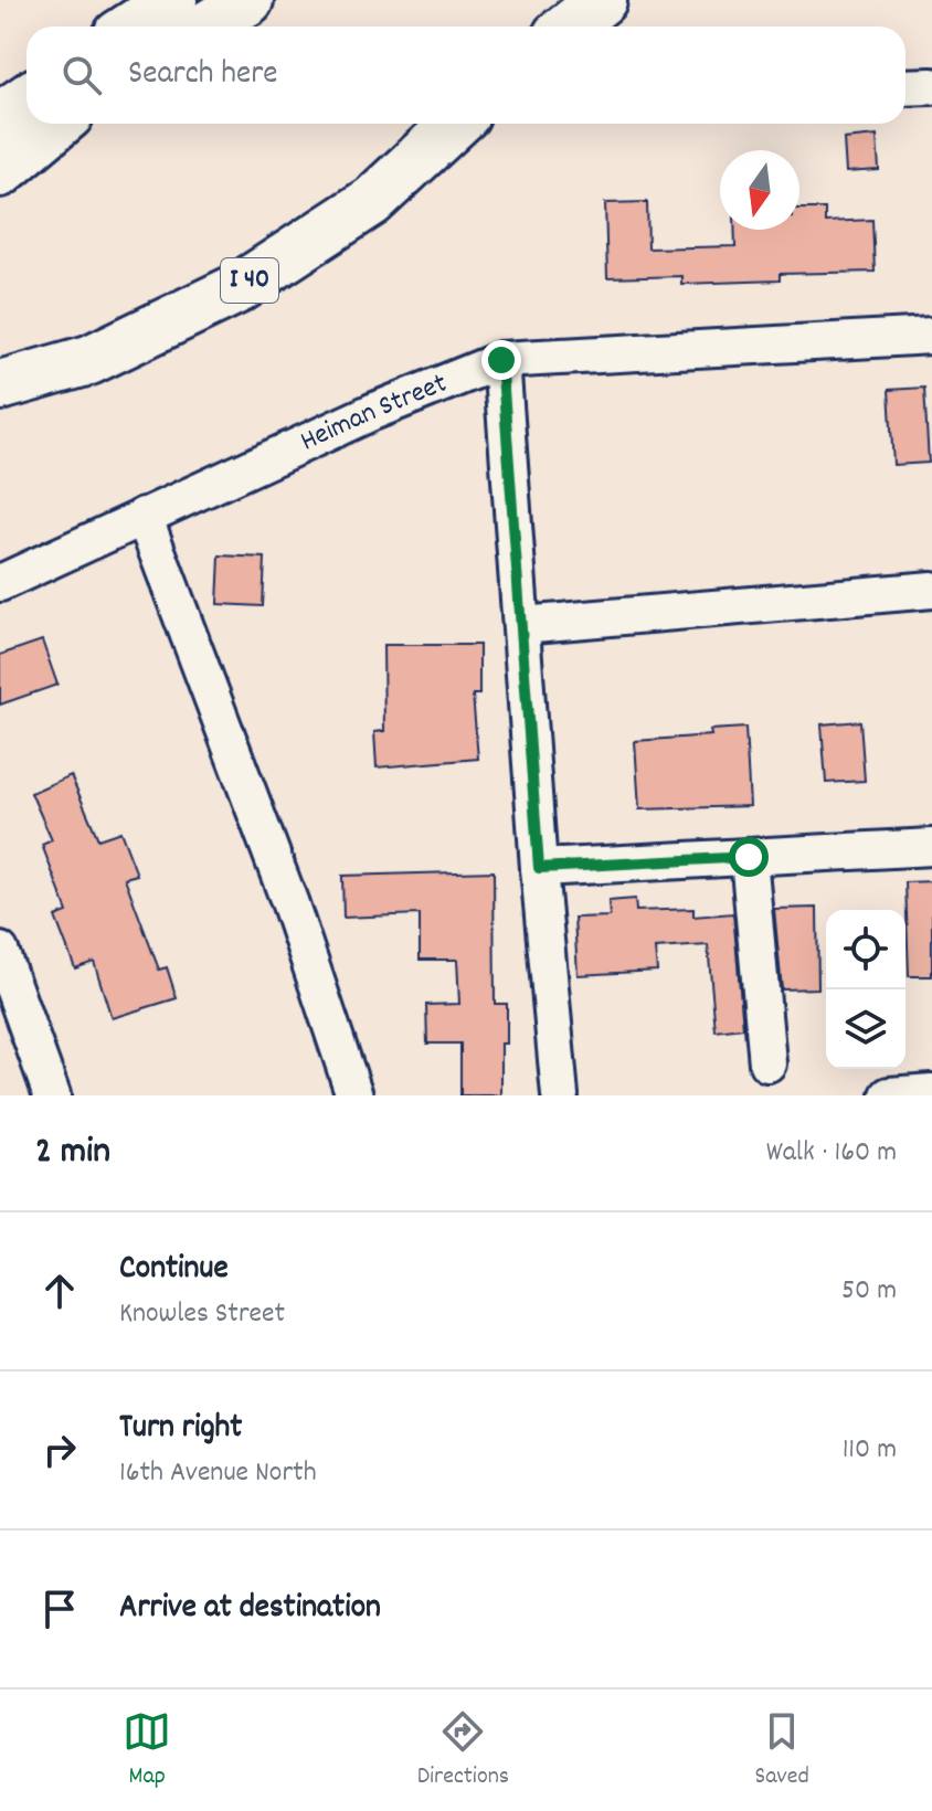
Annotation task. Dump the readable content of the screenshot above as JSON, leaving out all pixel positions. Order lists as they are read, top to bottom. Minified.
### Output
{"streets":{"highway":["I 40"],"street":["Heiman Street"]},"north":"bottom","page":{"search":"Search here","heading":["2 min","Walk · 160 m"],"list":[["Continue","Knowles Street","50 m"],["Turn right","16th Avenue North","110 m"],"Arrive at destination"],"nav":["Map","Directions","Saved"]}}
